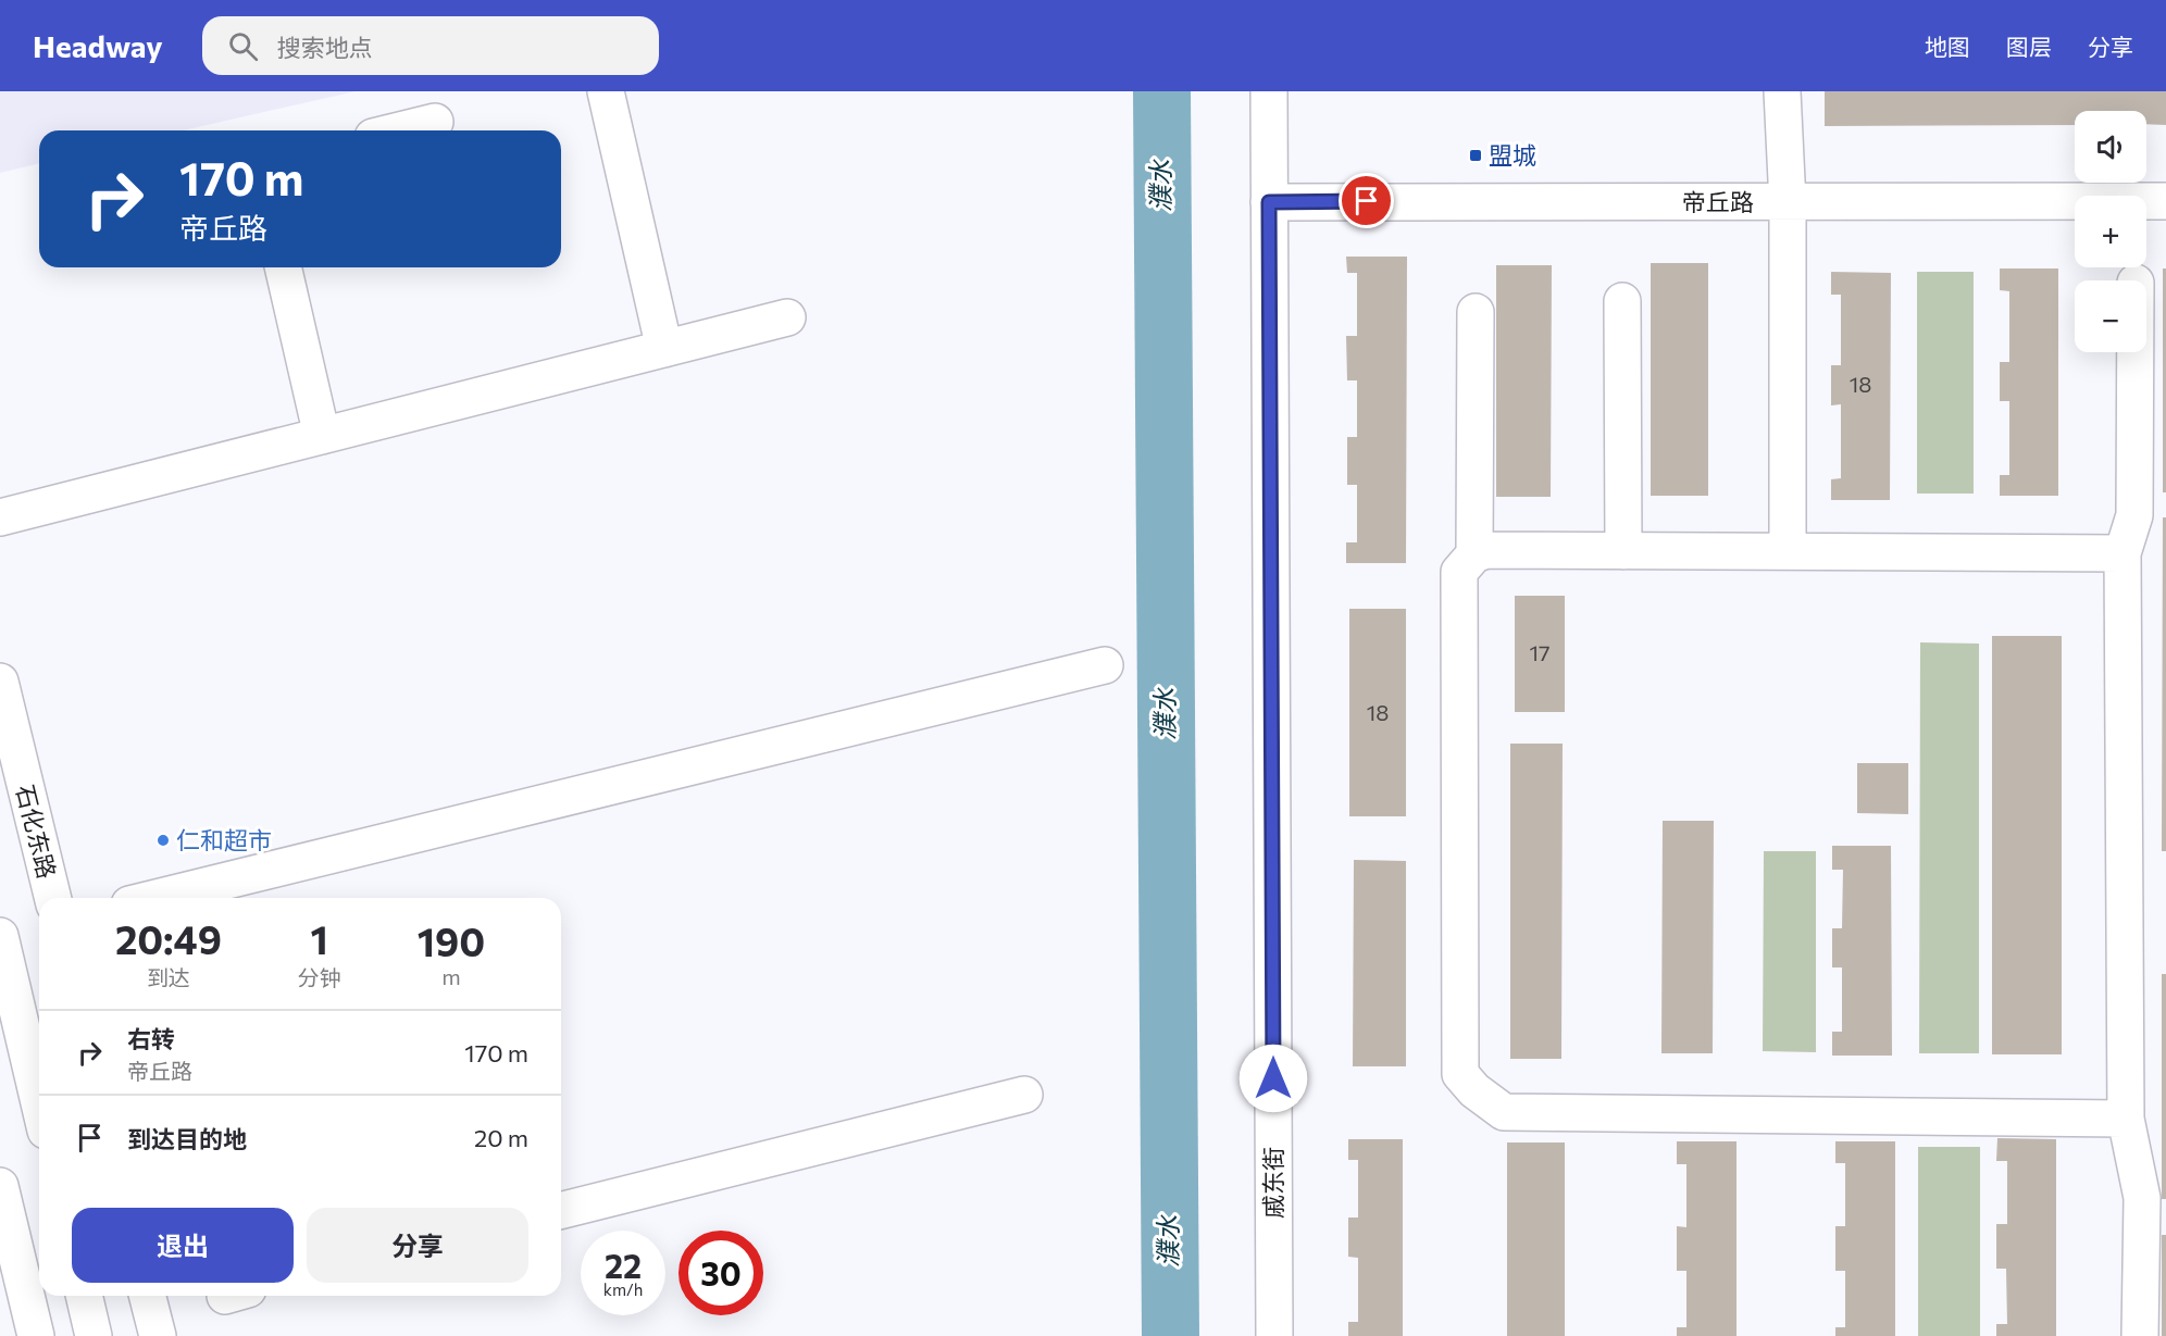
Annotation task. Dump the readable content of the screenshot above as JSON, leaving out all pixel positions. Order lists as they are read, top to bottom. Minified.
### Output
{"streets":{"street":["帝丘路","石化东路","戚东街"]},"crossings":[["帝丘路","戚东街"]],"water":["濮水"],"places":{"transit":["盟城"],"other":["仁和超市"]},"house_numbers":["18","17","18"],"page":{"header":"Headway","search":"搜索地点","nav":["地图","图层","分享"],"map_buttons":["+","−"],"turn":["170 m","帝丘路"],"eta":["20:49","到达","1","分钟","190","m"],"list":[{"name":"右转","note":"帝丘路","value":"170 m"},{"name":"到达目的地","value":"20 m"}],"buttons":["退出","分享"],"speed":"22 km/h","limit":"30"}}
